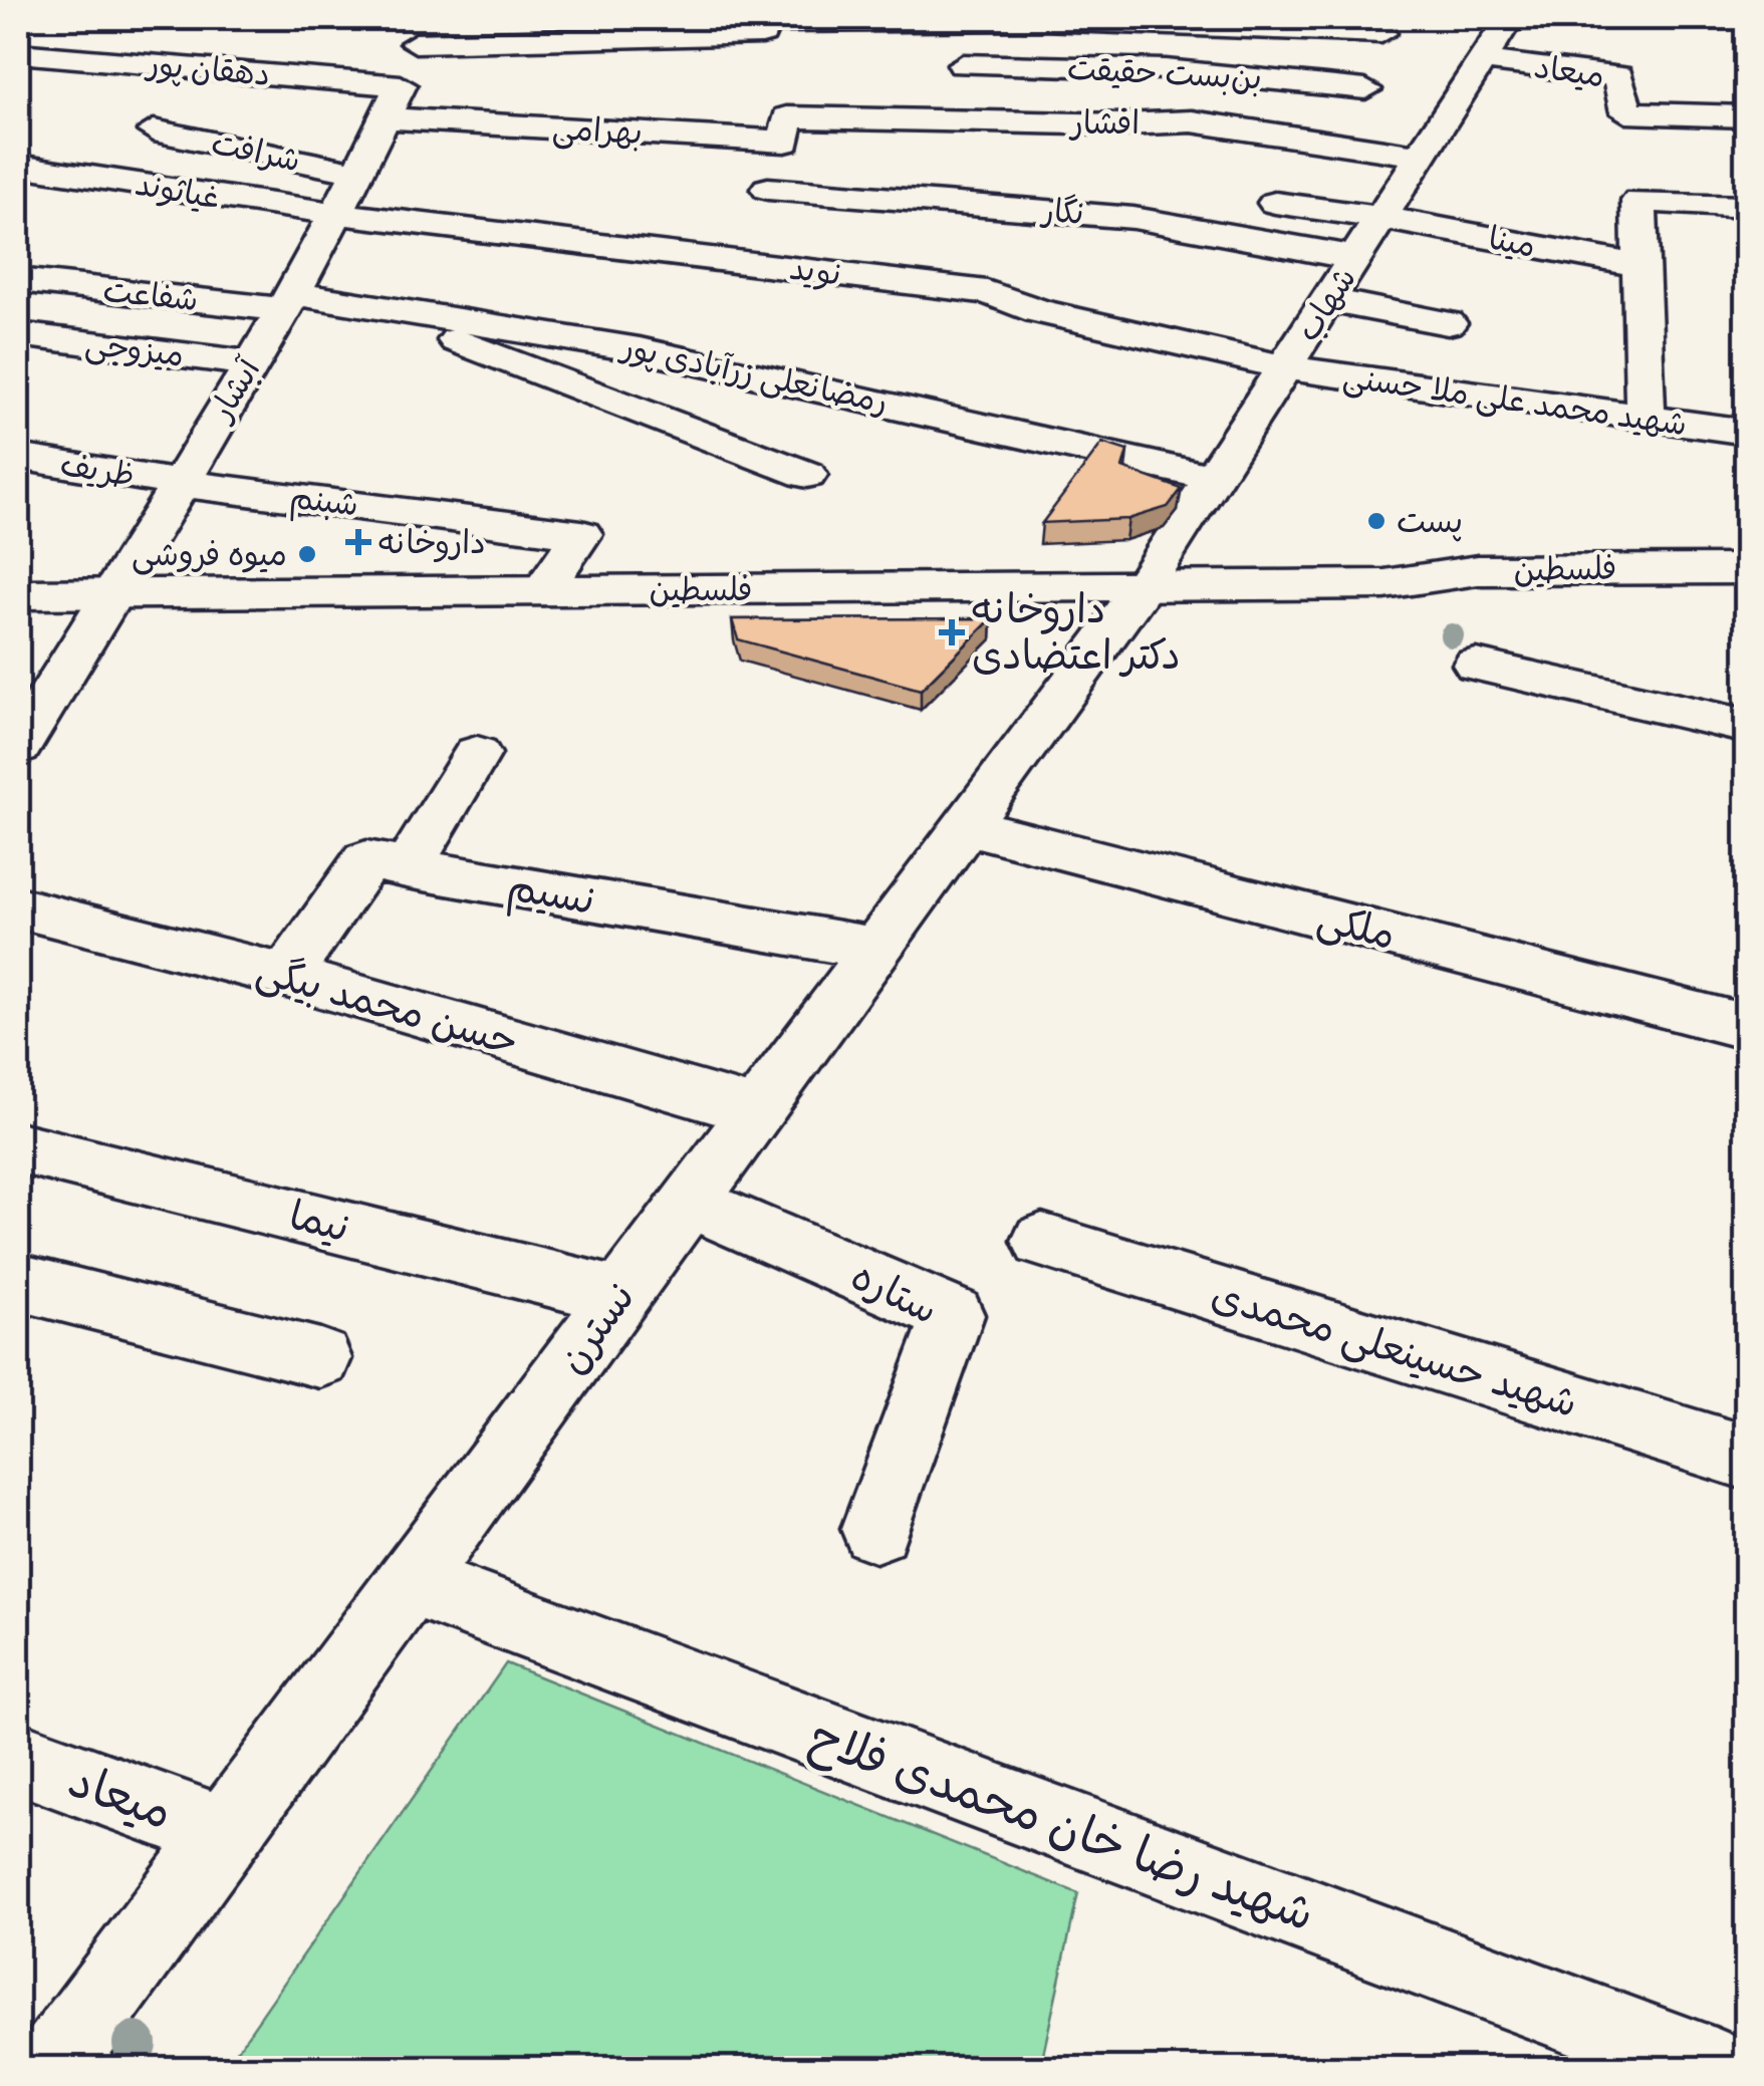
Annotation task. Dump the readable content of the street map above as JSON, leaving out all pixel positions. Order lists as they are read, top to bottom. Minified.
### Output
{"streets":{"street":["دهقان پور","میعاد","بن‌بست حقیقت","افشار","بهرامی","شرافت","غیاثوند","نگار","مینا","نوید","شفاعت","شهاب","میزوجی","رمضانعلی زرآبادی پور","آبشار","شهید محمد علی ملا حسنی","ظریف","شبنم","فلسطین","نسیم","ملکی","حسن محمد بیگی","نیما","ستاره","نسترن","شهید حسینعلی محمدی","شهید رضا خان محمدی فلاح"]},"crossings":[["دهقان پور","آبشار"],["میعاد","شهاب"],["میعاد","نسترن"],["افشار","بهرامی"],["افشار","شهاب"],["بهرامی","آبشار"],["شرافت","آبشار"],["غیاثوند","نوید"],["غیاثوند","آبشار"],["نگار","شهاب"],["مینا","شهاب"],["نوید","شهاب"],["نوید","آبشار"],["نوید","شهید محمد علی ملا حسنی"],["شفاعت","رمضانعلی زرآبادی پور"],["شفاعت","آبشار"],["شهاب","رمضانعلی زرآبادی پور"],["شهاب","شهید محمد علی ملا حسنی"],["شهاب","فلسطین"],["شهاب","نسترن"],["میزوجی","آبشار"],["رمضانعلی زرآبادی پور","آبشار"],["آبشار","ظریف"],["آبشار","شبنم"],["آبشار","فلسطین"],["ظریف","شبنم"],["شبنم","فلسطین"],["فلسطین","نسترن"],["نسیم","حسن محمد بیگی"],["نسیم","نسترن"],["ملکی","نسترن"],["حسن محمد بیگی","نسترن"],["نیما","نسترن"],["ستاره","نسترن"],["نسترن","شهید رضا خان محمدی فلاح"]],"places":{"other":["پست","میوه فروشی"],"health":["داروخانه","داروخانه دکتر اعتضادی"]}}
